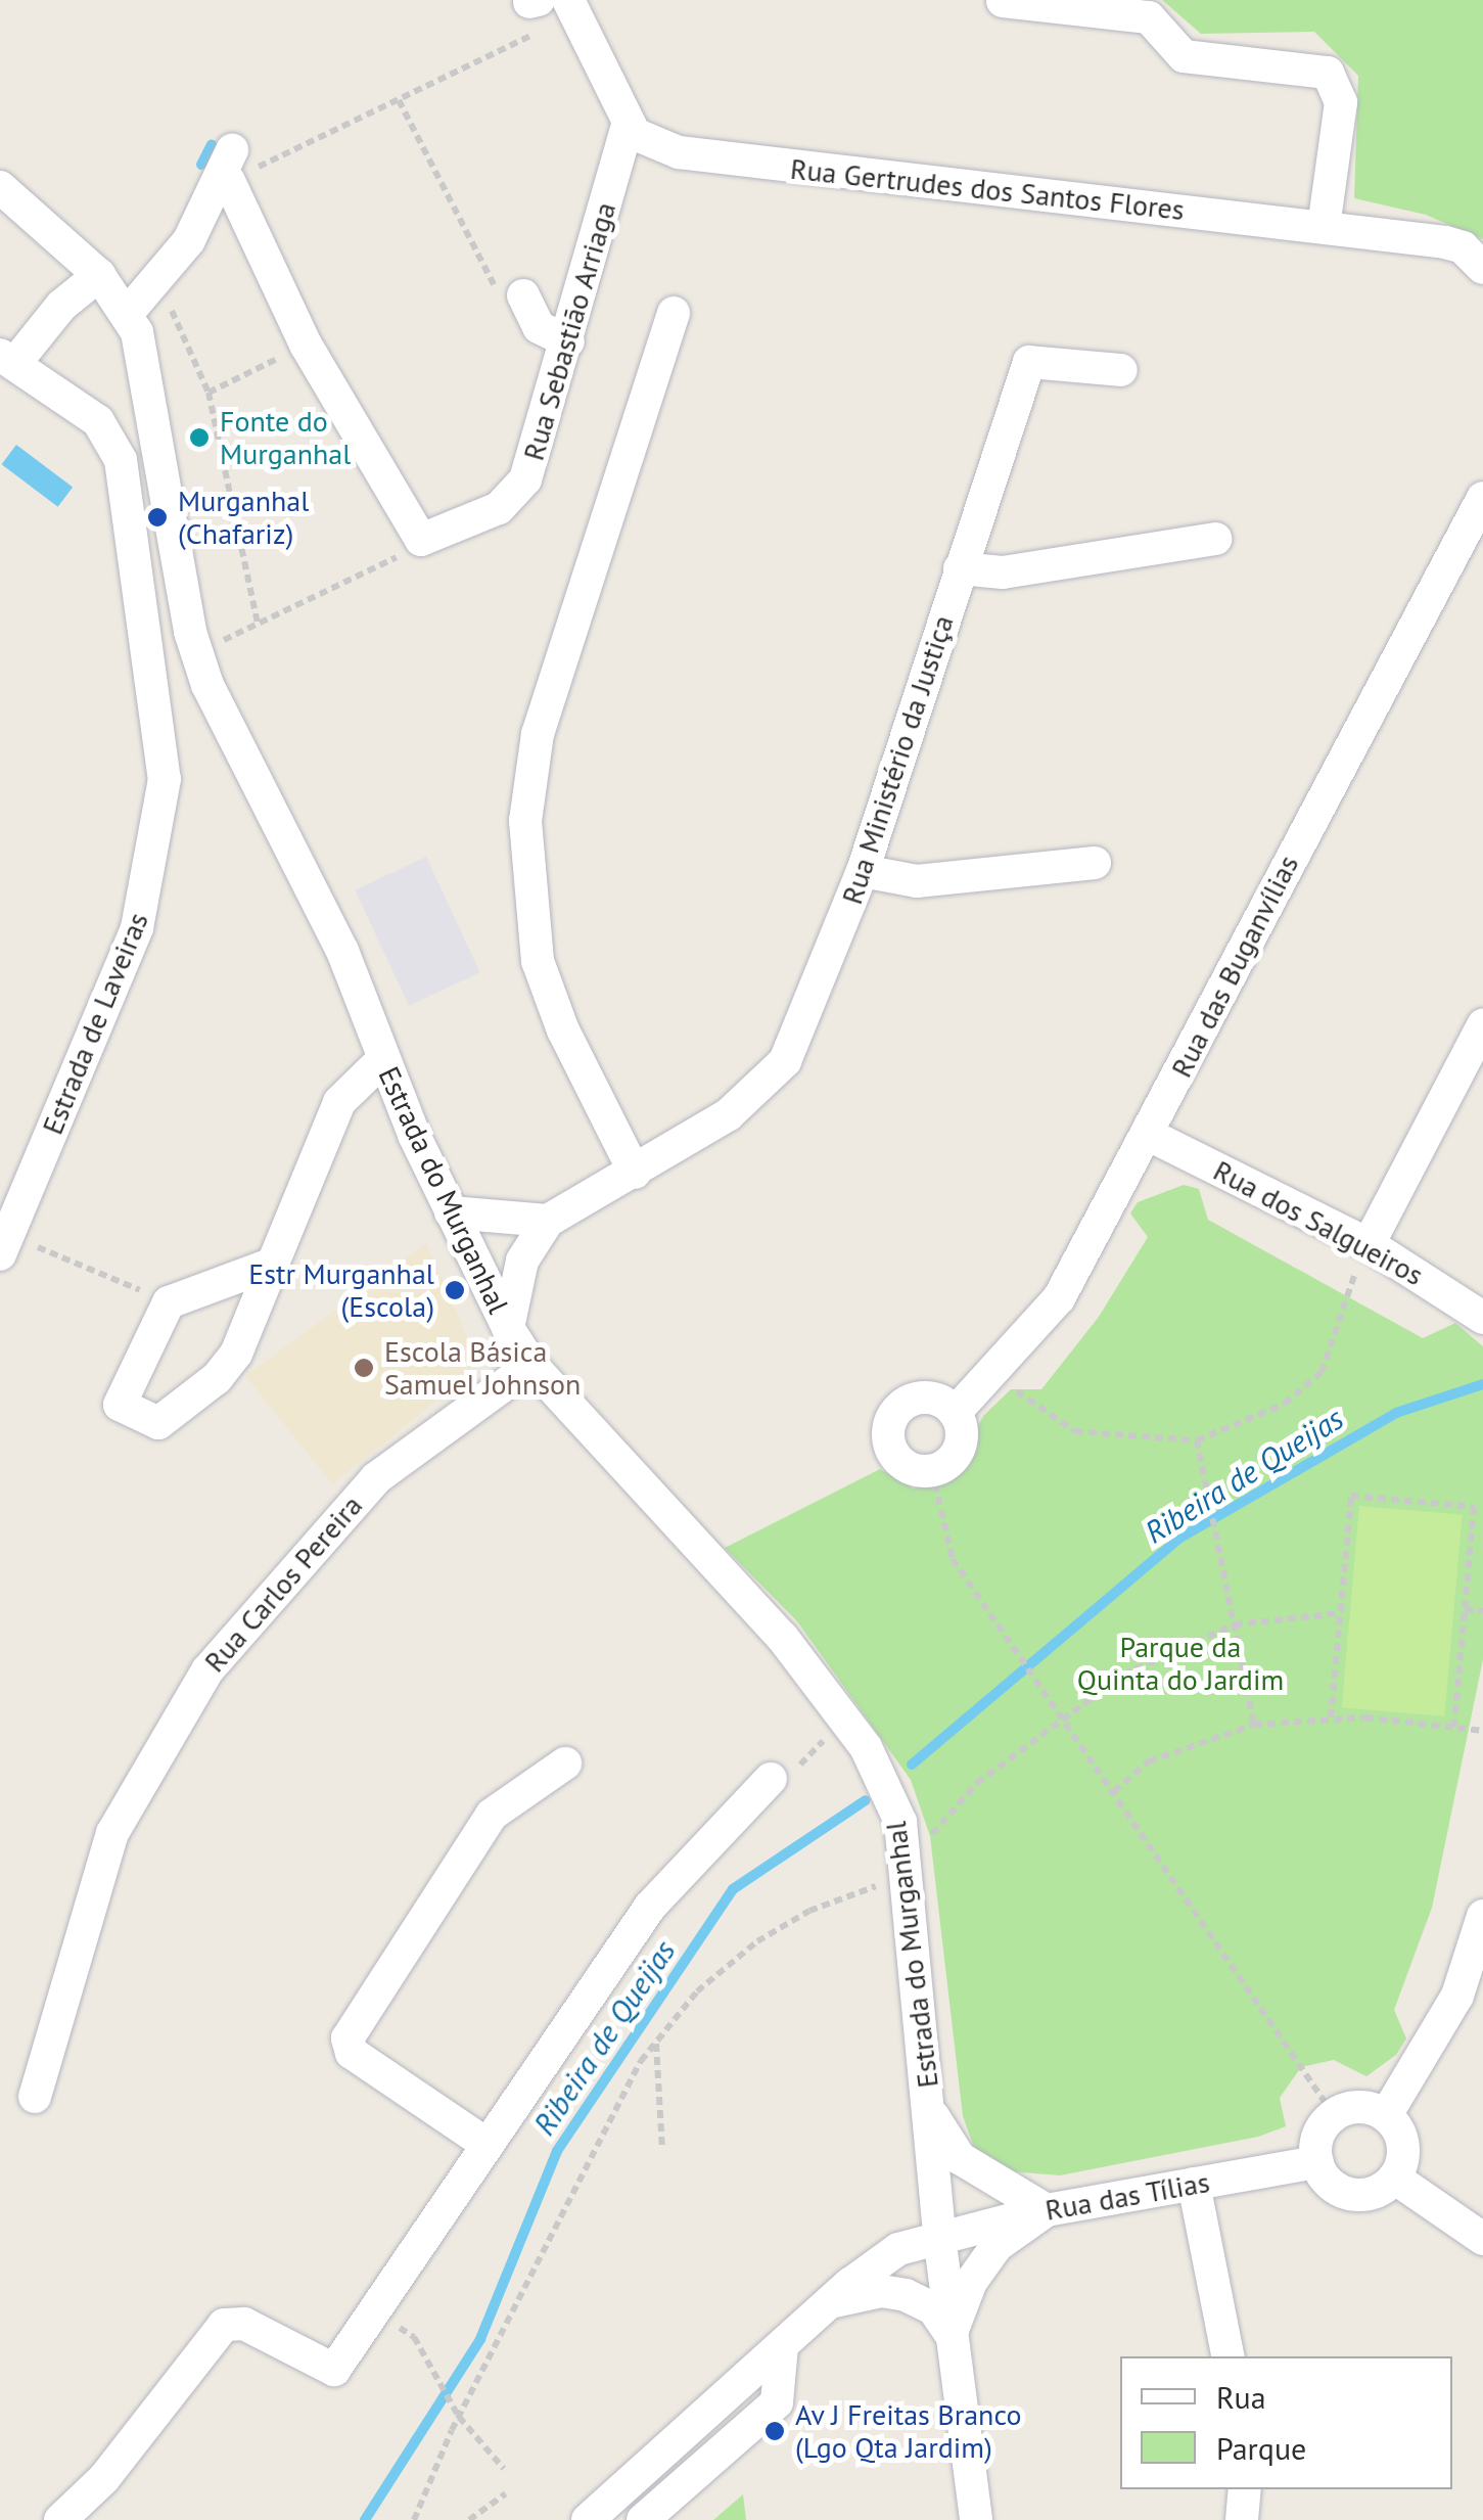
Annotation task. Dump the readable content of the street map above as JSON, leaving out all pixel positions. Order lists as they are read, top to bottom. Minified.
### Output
{"streets":{"street":["Rua Gertrudes dos Santos Flores","Rua Sebastião Arriaga","Rua Ministério da Justiça","Rua das Buganvílias","Estrada de Laveiras","Estrada do Murganhal","Rua dos Salgueiros","Rua Carlos Pereira","Rua das Tílias"]},"crossings":[["Rua Gertrudes dos Santos Flores","Rua Sebastião Arriaga"],["Rua das Buganvílias","Rua dos Salgueiros"],["Estrada do Murganhal","Rua Carlos Pereira"],["Estrada do Murganhal","Rua das Tílias"]],"water":["Ribeira de Queijas"],"parks":["Parque da Quinta do Jardim"],"places":["Fonte do Murganhal","Murganhal (Chafariz)","Estr Murganhal (Escola)","Escola Básica Samuel Johnson","Av J Freitas Branco (Lgo Qta Jardim)"],"legend":["Rua","Parque"]}
